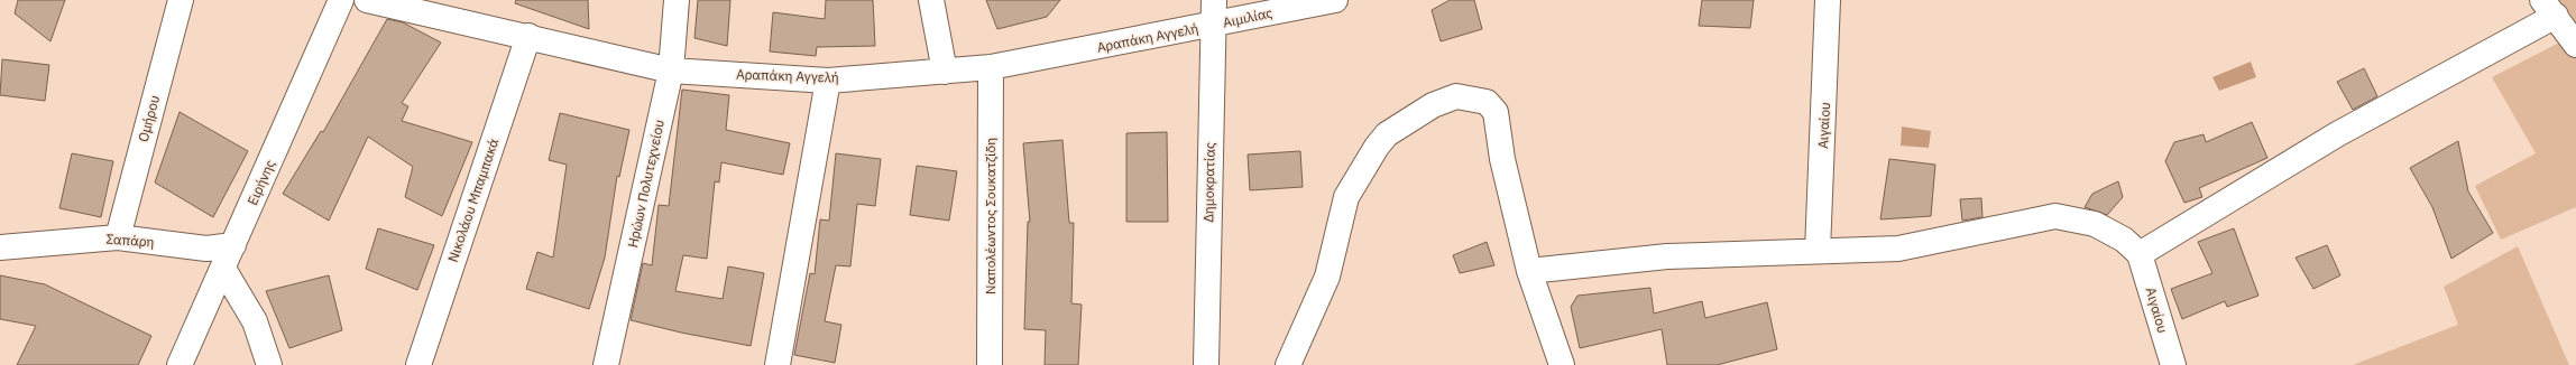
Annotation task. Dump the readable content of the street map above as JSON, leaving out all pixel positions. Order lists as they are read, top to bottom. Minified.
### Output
{"streets":{"street":["Αιμιλίας","Αραπάκη Αγγελή","Ομήρου","Αιγαίου","Ειρήνης","Δημοκρατίας","Ηρώων Πολυτεχνείου","Νικολάου Μπαμπακά","Ναπολέωντος Σουκατζίδη","Σαπάρη"]},"crossings":[["Αιμιλίας","Αραπάκη Αγγελή"],["Αιμιλίας","Δημοκρατίας"],["Αραπάκη Αγγελή","Δημοκρατίας"],["Αραπάκη Αγγελή","Ηρώων Πολυτεχνείου"],["Αραπάκη Αγγελή","Νικολάου Μπαμπακά"],["Αραπάκη Αγγελή","Ναπολέωντος Σουκατζίδη"],["Ομήρου","Σαπάρη"],["Ειρήνης","Σαπάρη"]]}
